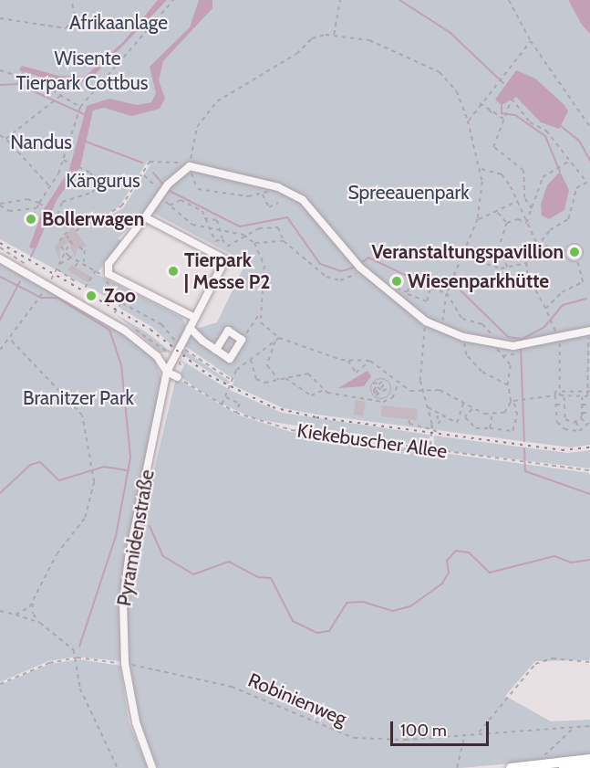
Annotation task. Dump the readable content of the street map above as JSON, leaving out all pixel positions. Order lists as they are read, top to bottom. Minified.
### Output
{"streets":{"street":["Pyramidenstraße"],"path":["Kiekebuscher Allee","Robinienweg"]},"crossings":[["Pyramidenstraße","Robinienweg"]],"parks":["Afrikaanlage","Wisente","Tierpark Cottbus","Nandus","Kängurus","Spreeauenpark","Branitzer Park"],"places":["Bollerwagen","Veranstaltungspavillion","Tierpark | Messe P2","Wiesenparkhütte","Zoo"],"scale_bar":"100 m"}
